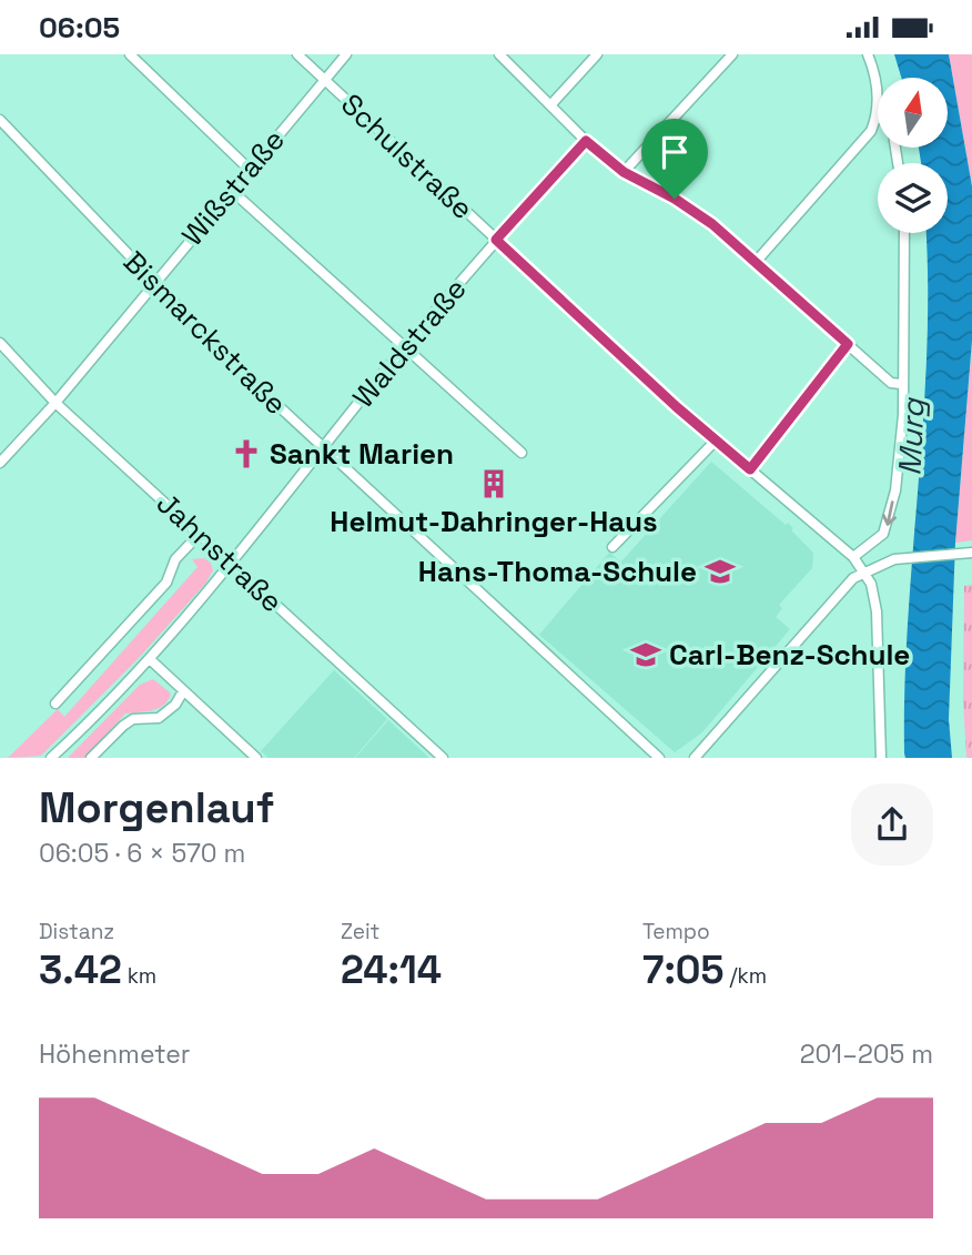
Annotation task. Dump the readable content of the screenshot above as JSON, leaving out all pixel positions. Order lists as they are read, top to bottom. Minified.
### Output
{"streets":{"street":["Schulstraße","Wißstraße","Bismarckstraße","Waldstraße","Jahnstraße"]},"crossings":[["Schulstraße","Wißstraße"],["Schulstraße","Waldstraße"],["Wißstraße","Bismarckstraße"],["Wißstraße","Jahnstraße"],["Bismarckstraße","Waldstraße"],["Waldstraße","Jahnstraße"]],"water":["Murg"],"places":{"church":["Sankt Marien"],"building":["Helmut-Dahringer-Haus"],"school or university":["Hans-Thoma-Schule","Carl-Benz-Schule"]},"north":"top","page":{"status":"06:05","heading":["Morgenlauf","06:05 · 6 × 570 m"],"stats":[["Distanz","3.42 km"],["Zeit","24:14"],["Tempo","7:05 /km"]],"chart":["Höhenmeter","201–205 m"]}}
